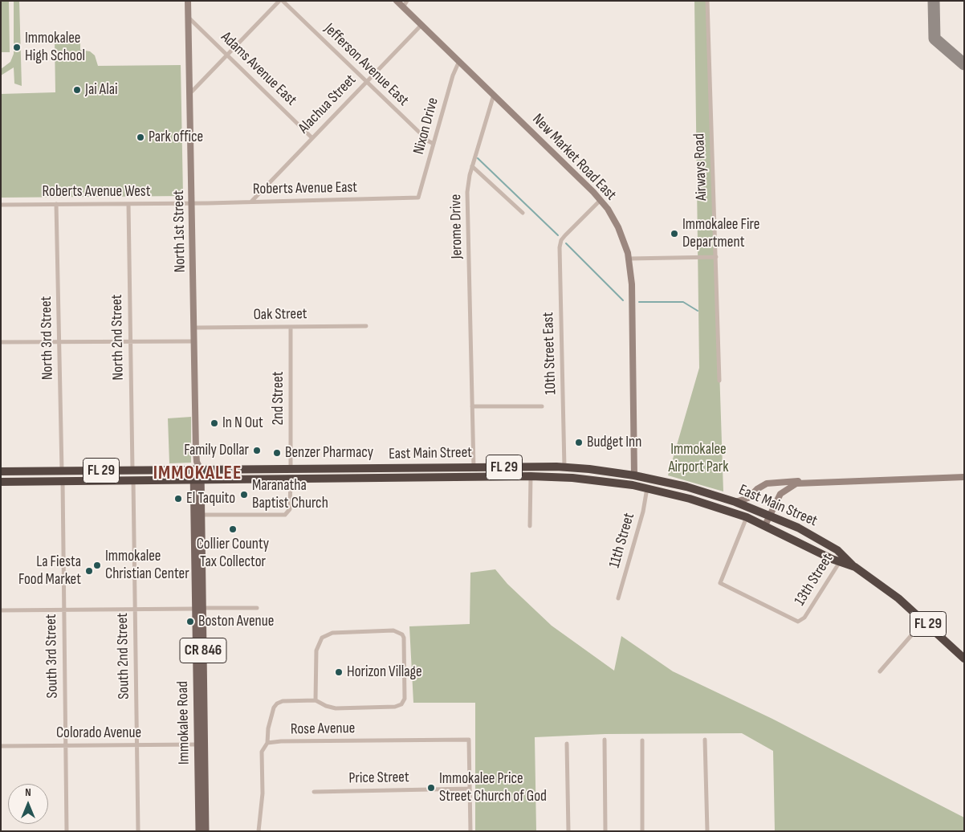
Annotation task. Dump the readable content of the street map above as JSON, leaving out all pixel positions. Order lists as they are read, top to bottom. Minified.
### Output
{"streets":{"highway":["East Main Street","FL 29"],"main road":["New Market Road East","North 1st Street","CR 846","Immokalee Road"],"street":["Jefferson Avenue East","Adams Avenue East","Alachua Street","Nixon Drive","Airways Road","Roberts Avenue East","Roberts Avenue West","Jerome Drive","Oak Street","North 2nd Street","North 3rd Street","10th Street East","2nd Street","11th Street","13th Street","South 3rd Street","South 2nd Street","Rose Avenue","Colorado Avenue","Price Street"]},"crossings":[["Jefferson Avenue East","Alachua Street"],["Jefferson Avenue East","Nixon Drive"],["Adams Avenue East","Alachua Street"],["Adams Avenue East","North 1st Street"],["Alachua Street","New Market Road East"],["Alachua Street","Roberts Avenue East"],["Nixon Drive","New Market Road East"],["Nixon Drive","Roberts Avenue East"],["New Market Road East","Jerome Drive"],["New Market Road East","10th Street East"],["New Market Road East","East Main Street"],["Roberts Avenue East","Roberts Avenue West"],["Roberts Avenue East","North 1st Street"],["Roberts Avenue West","North 1st Street"],["Roberts Avenue West","North 2nd Street"],["Roberts Avenue West","North 3rd Street"],["Jerome Drive","East Main Street"],["North 1st Street","Oak Street"],["North 1st Street","East Main Street"],["North 1st Street","FL 29"],["North 1st Street","Immokalee Road"],["Oak Street","2nd Street"],["North 2nd Street","FL 29"],["North 3rd Street","FL 29"],["10th Street East","East Main Street"],["2nd Street","East Main Street"],["East Main Street","FL 29"],["East Main Street","11th Street"],["East Main Street","13th Street"],["East Main Street","Immokalee Road"],["FL 29","South 3rd Street"],["FL 29","South 2nd Street"],["FL 29","Immokalee Road"],["South 3rd Street","Colorado Avenue"],["South 2nd Street","Colorado Avenue"],["Immokalee Road","Colorado Avenue"],["Rose Avenue","Price Street"]],"districts":["IMMOKALEE"],"parks":["Immokalee Airport Park"],"places":["Immokalee High School","Jai Alai","Park office","Immokalee Fire Department","In N Out","Budget Inn","Family Dollar","Benzer Pharmacy","Maranatha Baptist Church","El Taquito","Collier County Tax Collector","Immokalee Christian Center","La Fiesta Food Market","Boston Avenue","Horizon Village","Immokalee Price Street Church of God"],"north":"top"}
